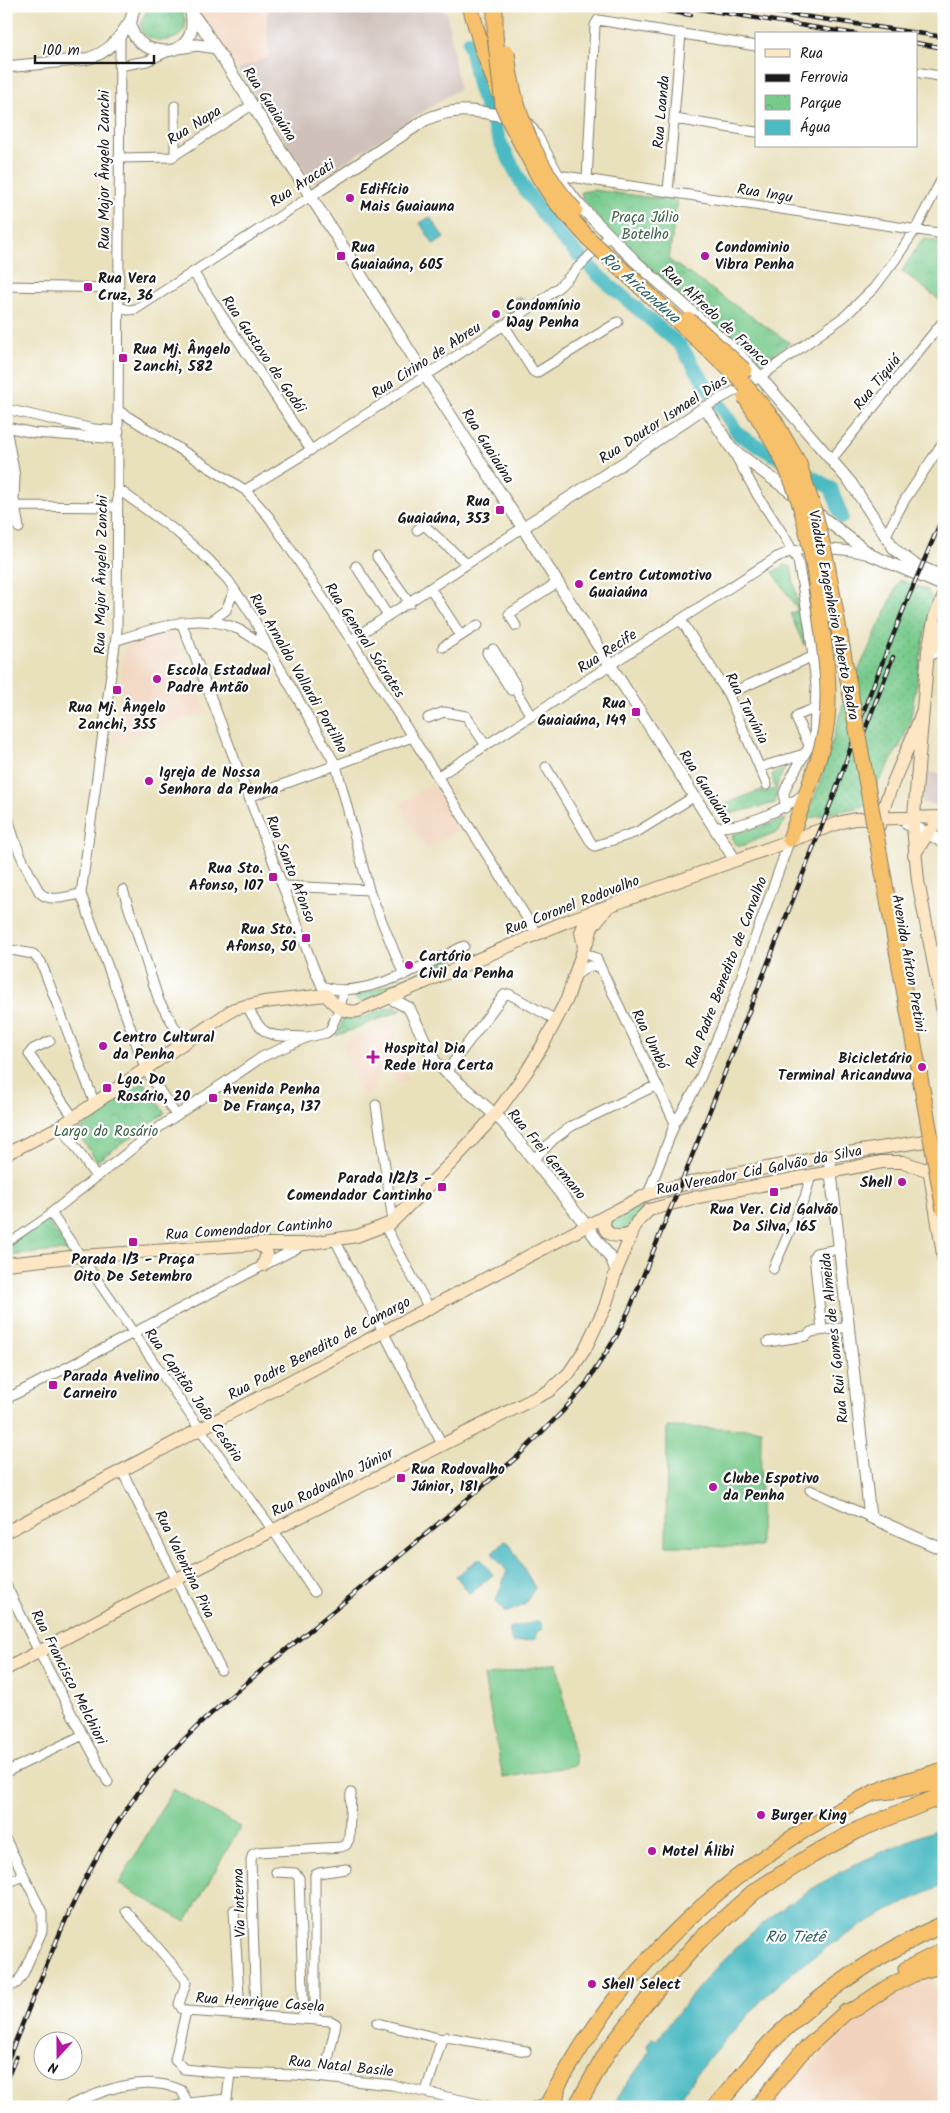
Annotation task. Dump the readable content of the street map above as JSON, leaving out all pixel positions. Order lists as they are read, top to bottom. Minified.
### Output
{"streets":{"highway":["Viaduto Engenheiro Alberto Badra"],"main road":["Rua Coronel Rodovalho","Avenida Aírton Pretini","Rua Vereador Cid Galvão da Silva","Rua Comendador Cantinho","Rua Padre Benedito de Camargo","Rua Rodovalho Júnior"],"street":["Rua Guaiaúna","Rua Loanda","Rua Napa","Rua Major Ângelo Zanchi","Rua Aracati","Rua Ingu","Rua Alfredo de Franco","Rua Gustavo de Godói","Rua Cirino de Abreu","Rua Tiquiá","Rua Doutor Ismael Dias","Rua General Sócrates","Rua Recife","Rua Arnaldo Vallardi Portilho","Rua Turvínia","Rua Santo Afonso","Rua Padre Benedito de Carvalho","Rua Umbó","Rua Frei Germano","Rua Rui Gomes de Almeida","Rua Capitão João Cesário","Rua Valentina Piva","Rua Francisco Melchiori","Via Interna","Rua Henrique Casela","Rua Natal Basile"]},"crossings":[["Rua Guaiaúna","Rua Napa"],["Rua Guaiaúna","Rua Aracati"],["Rua Guaiaúna","Rua Cirino de Abreu"],["Rua Guaiaúna","Rua Doutor Ismael Dias"],["Rua Guaiaúna","Rua Recife"],["Rua Guaiaúna","Rua Coronel Rodovalho"],["Rua Loanda","Rua Ingu"],["Rua Napa","Rua Major Ângelo Zanchi"],["Rua Major Ângelo Zanchi","Rua Aracati"],["Rua Major Ângelo Zanchi","Rua General Sócrates"],["Rua Major Ângelo Zanchi","Rua Arnaldo Vallardi Portilho"],["Rua Aracati","Rua Alfredo de Franco"],["Rua Aracati","Rua Gustavo de Godói"],["Rua Aracati","Viaduto Engenheiro Alberto Badra"],["Rua Ingu","Rua Alfredo de Franco"],["Rua Ingu","Rua Doutor Ismael Dias"],["Rua Alfredo de Franco","Rua Cirino de Abreu"],["Rua Alfredo de Franco","Rua Tiquiá"],["Rua Alfredo de Franco","Rua Doutor Ismael Dias"],["Rua Alfredo de Franco","Viaduto Engenheiro Alberto Badra"],["Rua Gustavo de Godói","Rua Cirino de Abreu"],["Rua Cirino de Abreu","Rua General Sócrates"],["Rua Doutor Ismael Dias","Rua General Sócrates"],["Rua General Sócrates","Rua Recife"],["Rua General Sócrates","Rua Coronel Rodovalho"],["Rua Recife","Rua Turvínia"],["Rua Coronel Rodovalho","Avenida Aírton Pretini"],["Rua Coronel Rodovalho","Rua Padre Benedito de Carvalho"],["Rua Coronel Rodovalho","Rua Frei Germano"],["Rua Coronel Rodovalho","Rua Comendador Cantinho"],["Avenida Aírton Pretini","Rua Vereador Cid Galvão da Silva"],["Rua Padre Benedito de Carvalho","Rua Umbó"],["Rua Padre Benedito de Carvalho","Rua Vereador Cid Galvão da Silva"],["Rua Padre Benedito de Carvalho","Rua Padre Benedito de Camargo"],["Rua Umbó","Rua Comendador Cantinho"],["Rua Frei Germano","Rua Vereador Cid Galvão da Silva"],["Rua Frei Germano","Rua Comendador Cantinho"],["Rua Frei Germano","Rua Padre Benedito de Camargo"],["Rua Frei Germano","Rua Rodovalho Júnior"],["Rua Vereador Cid Galvão da Silva","Rua Rui Gomes de Almeida"],["Rua Vereador Cid Galvão da Silva","Rua Padre Benedito de Camargo"],["Rua Vereador Cid Galvão da Silva","Rua Rodovalho Júnior"],["Rua Comendador Cantinho","Rua Capitão João Cesário"],["Rua Padre Benedito de Camargo","Rua Capitão João Cesário"],["Rua Padre Benedito de Camargo","Rua Valentina Piva"],["Rua Capitão João Cesário","Rua Rodovalho Júnior"],["Rua Rodovalho Júnior","Rua Valentina Piva"],["Rua Rodovalho Júnior","Rua Francisco Melchiori"],["Via Interna","Rua Henrique Casela"],["Rua Henrique Casela","Rua Natal Basile"]],"water":["Rio Aricanduva","Rio Tietê"],"parks":["Praça Júlio Botelho","Largo do Rosário"],"places":{"other":["Edifício Mais Guaiauna","Condominio Vibra Penha","Condomínio Way Penha","Centro Cutomotivo Guaiaúna","Escola Estadual Padre Antão","Igreja de Nossa Senhora da Penha","Cartório Civil da Penha","Centro Cultural da Penha","Bicicletário Terminal Aricanduva","Shell","Clube Espotivo da Penha","Burger King","Motel Álibi","Shell Select"],"transit":["Rua Guaiaúna, 605","Rua Vera Cruz, 36","Rua Mj. Ângelo Zanchi, 582","Rua Guaiaúna, 353","Rua Mj. Ângelo Zanchi, 355","Rua Guaiaúna, 149","Rua Sto. Afonso, 107","Rua Sto. Afonso, 50","Lgo. Do Rosário, 20","Avenida Penha De França, 137","Parada 1/2/3 - Comendador Cantinho","Rua Ver. Cid Galvão Da Silva, 165","Parada 1/3 - Praça Oito De Setembro","Parada Avelino Carneiro","Rua Rodovalho Júnior, 181"],"health":["Hospital Dia Rede Hora Certa"]},"legend":["Rua","Ferrovia","Parque","Água"],"scale_bar":"100 m","north":"bottom"}
